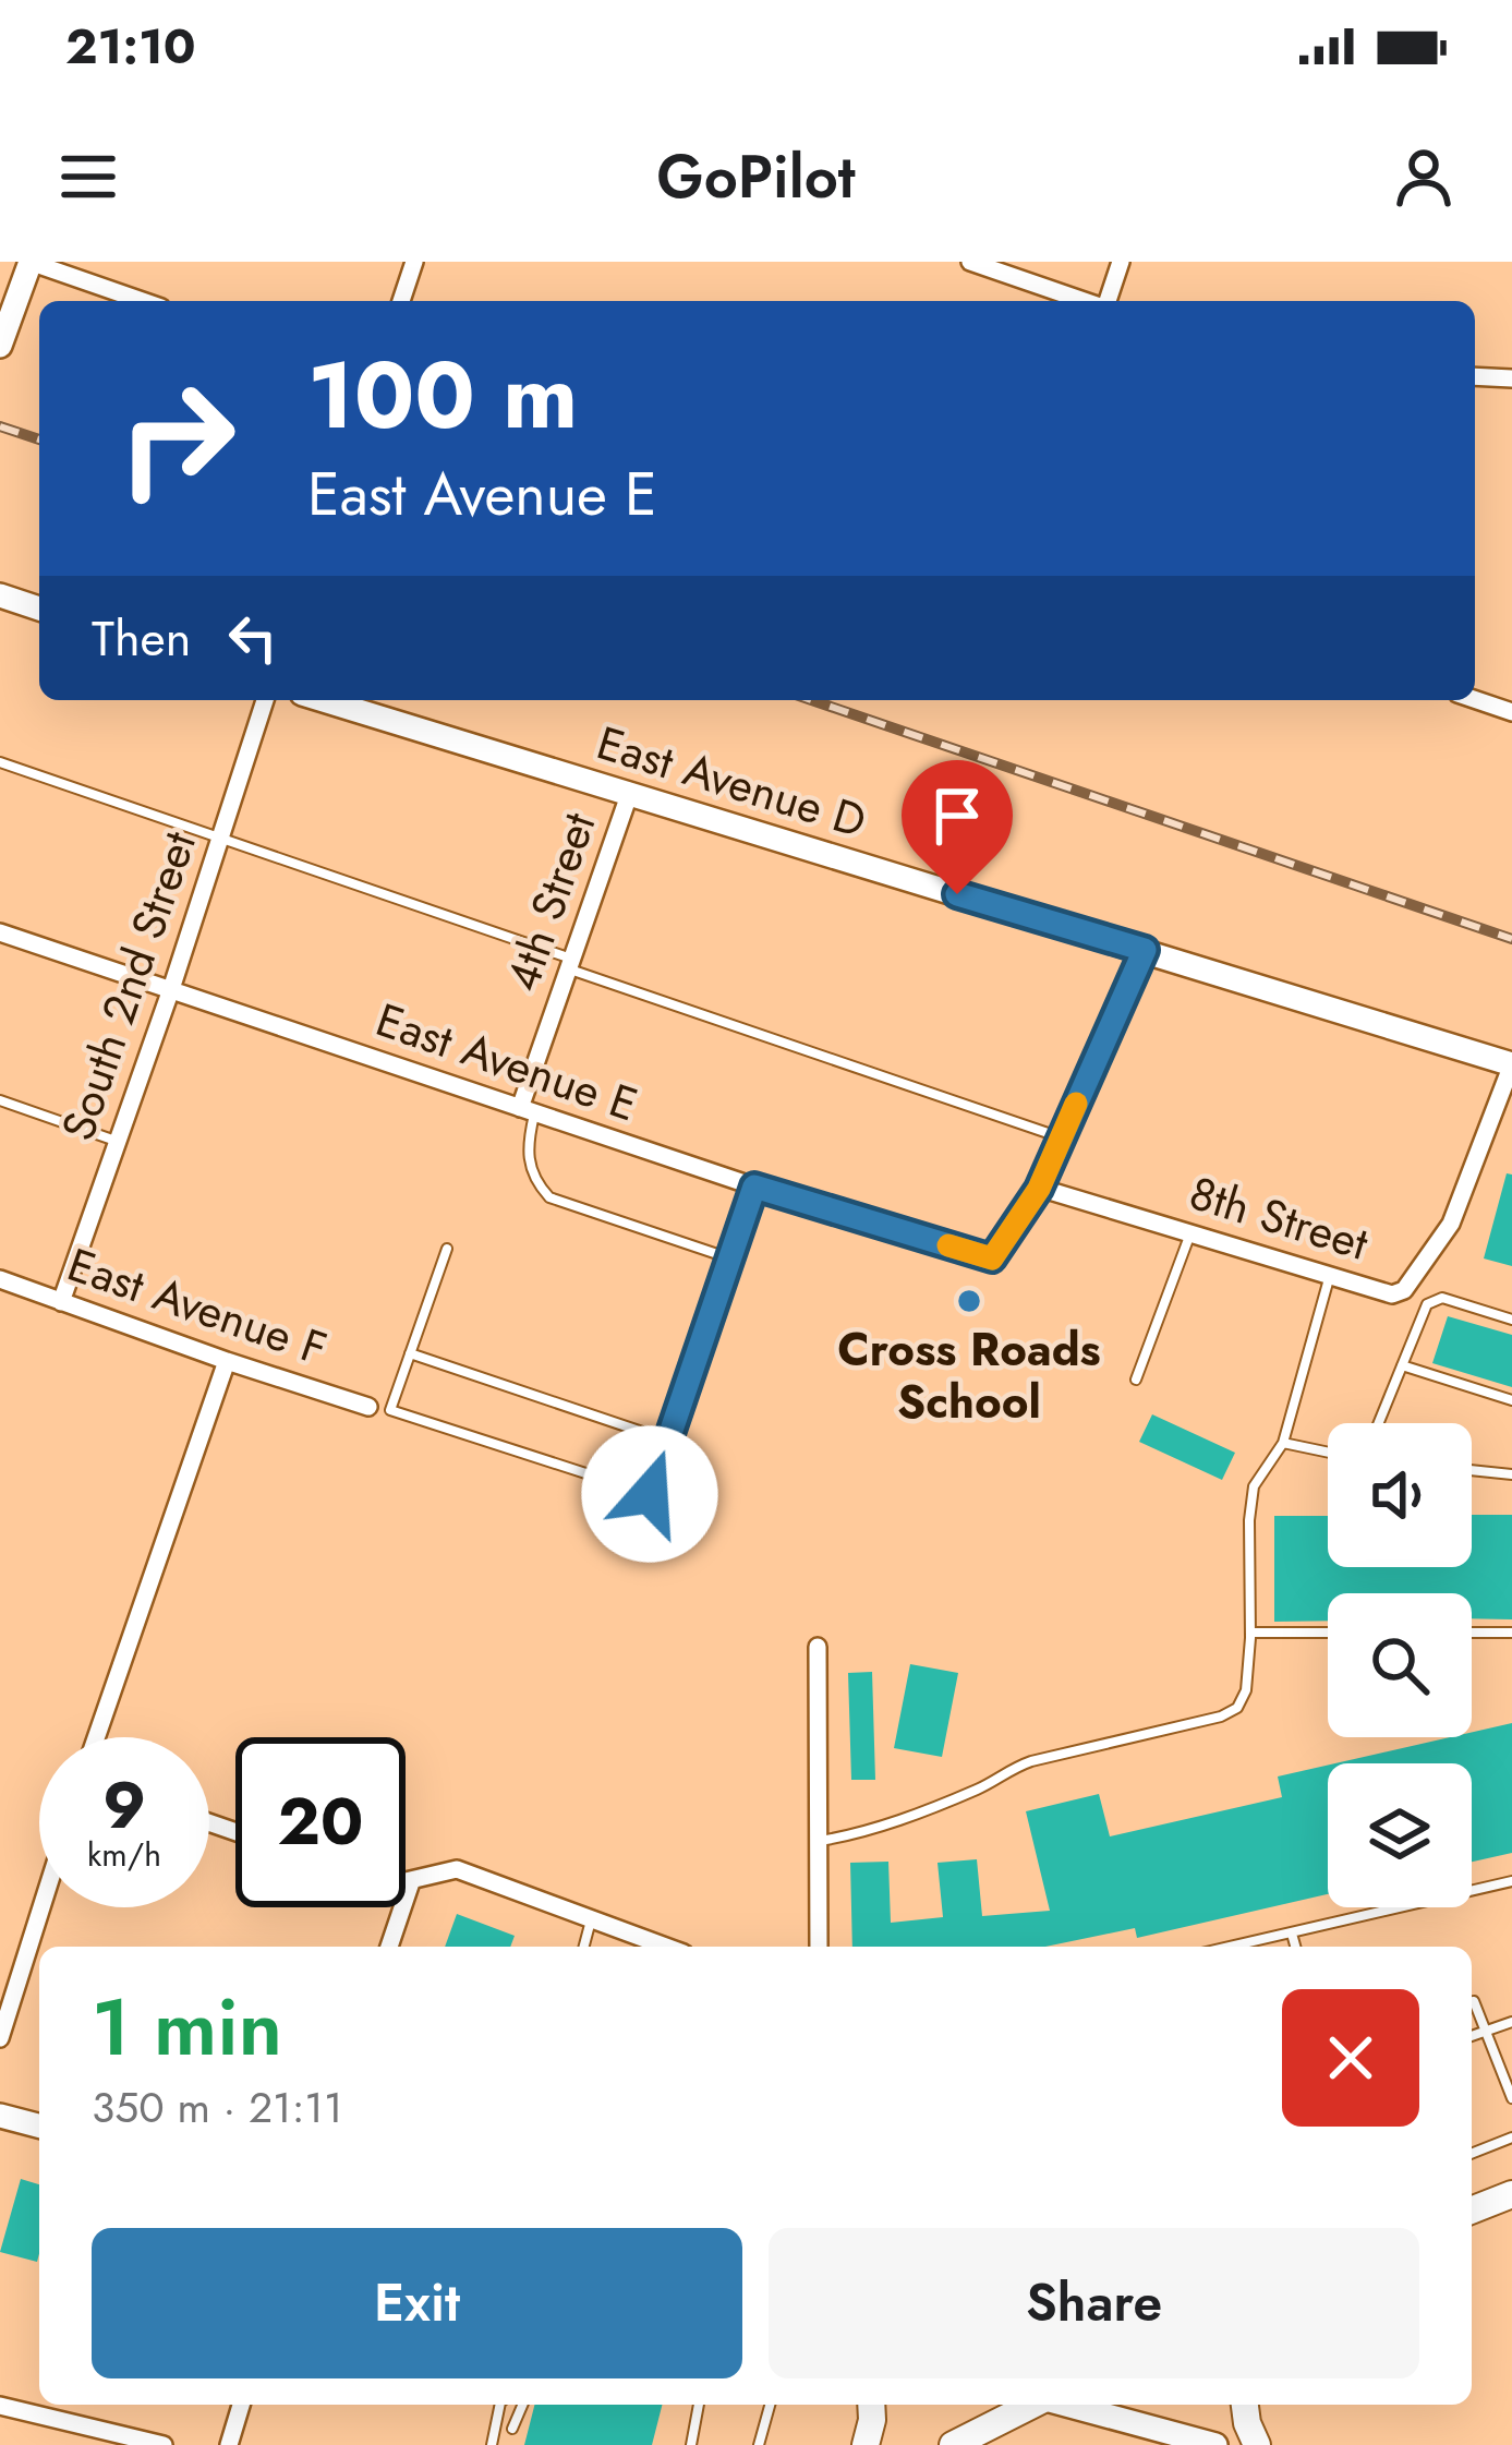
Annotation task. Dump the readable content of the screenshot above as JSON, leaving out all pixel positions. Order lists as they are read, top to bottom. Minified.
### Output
{"streets":{"main road":["East Avenue D"],"street":["4th Street","South 2nd Street","East Avenue E","8th Street","East Avenue F"]},"crossings":[["East Avenue D","4th Street"],["East Avenue D","8th Street"],["4th Street","East Avenue E"],["South 2nd Street","East Avenue E"],["South 2nd Street","East Avenue F"],["East Avenue E","8th Street"]],"places":["Cross Roads School"],"page":{"status":"21:10","header":"GoPilot","turn":["100 m","East Avenue E"],"then":"Then","speed":"9 km/h","limit":"20","heading":["1 min","350 m · 21:11"],"buttons":["Exit","Share"]}}
